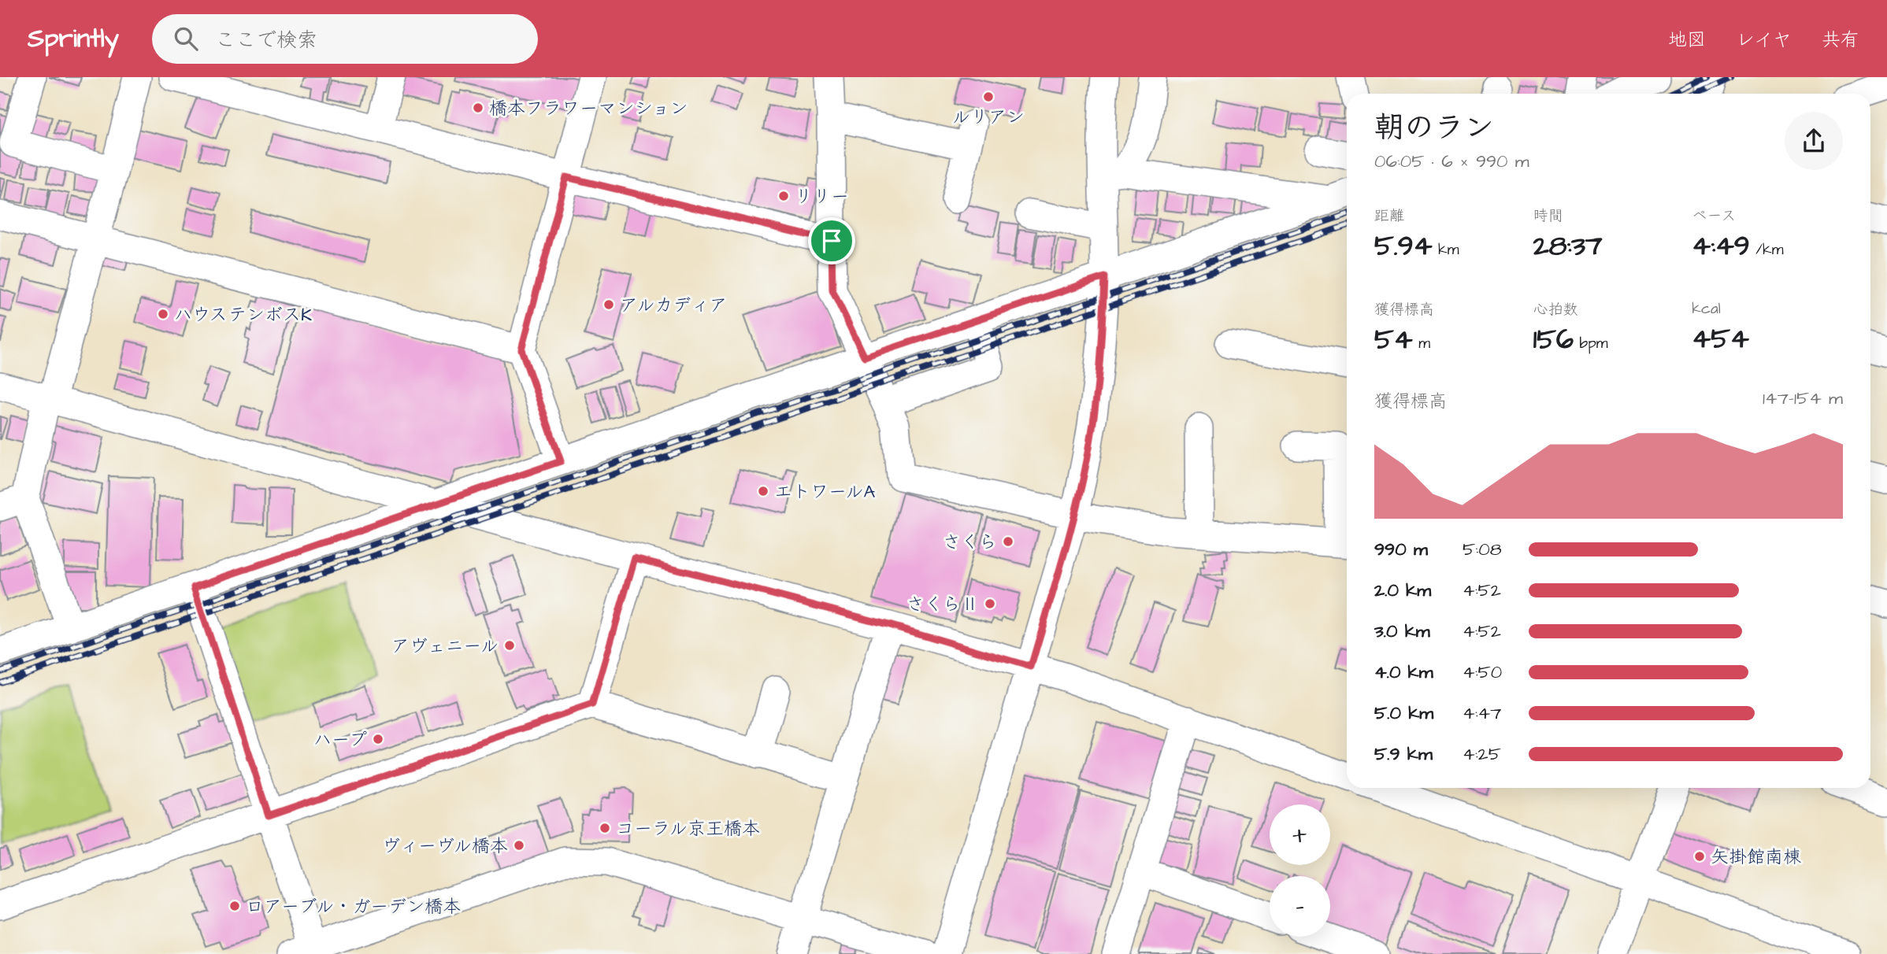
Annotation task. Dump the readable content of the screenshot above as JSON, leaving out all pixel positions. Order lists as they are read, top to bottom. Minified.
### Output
{"places":["ルリアン","橋本フラワーマンション","リリー","アルカディア","ハウステンボスK","エトワールA","さくら","さくらⅡ","アヴェニール","ハープ","コーラル京王橋本","ヴィーヴル橋本","矢掛館南棟","ロアーブル・ガーデン橋本"],"page":{"header":"Sprintly","search":"ここで検索","nav":["地図","レイヤ","共有"],"heading":["朝のラン","06:05 · 6 × 990 m"],"stats":[["距離","5.94 km"],["時間","28:37"],["ペース","4:49 /km"],["獲得標高","54 m"],["心拍数","156 bpm"],["kcal","454"]],"chart":["獲得標高","147–154 m"],"list":[{"name":"990 m","note":"5:08"},{"name":"2.0 km","note":"4:52"},{"name":"3.0 km","note":"4:52"},{"name":"4.0 km","note":"4:50"},{"name":"5.0 km","note":"4:47"},{"name":"5.9 km","note":"4:25"}],"map_buttons":["+","−"]}}
